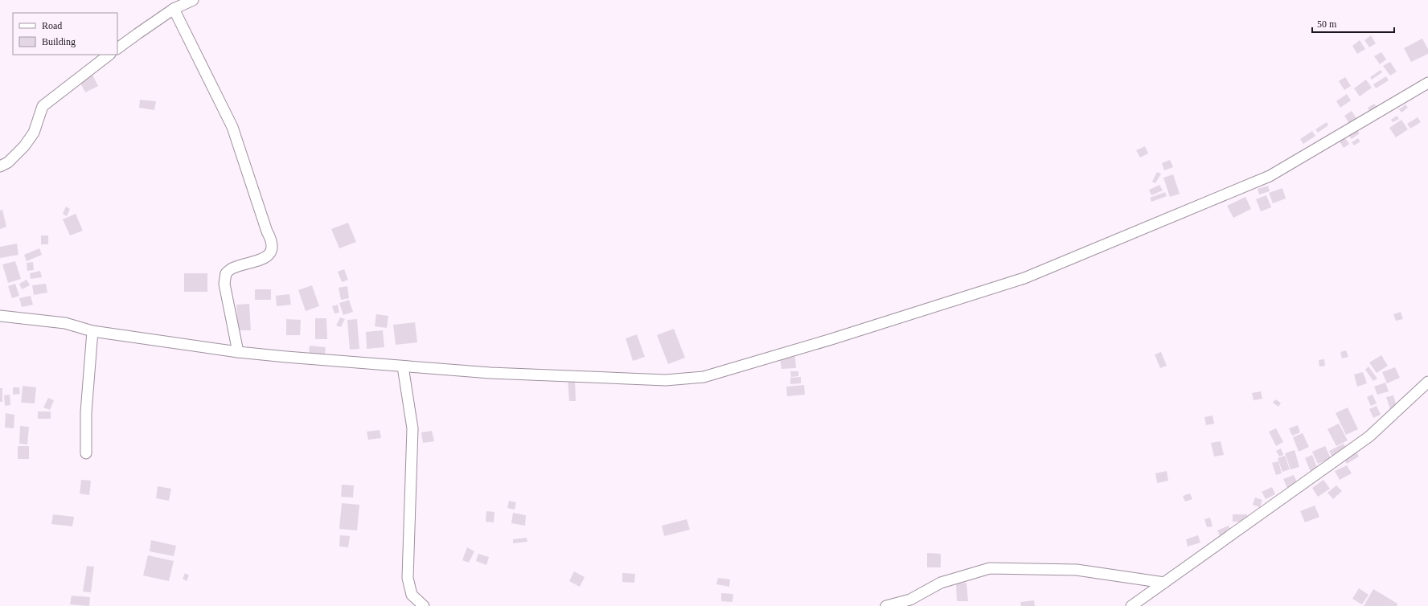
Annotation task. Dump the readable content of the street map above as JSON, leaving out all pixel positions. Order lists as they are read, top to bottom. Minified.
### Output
{"legend":["Road","Building"],"scale_bar":"50 m"}
